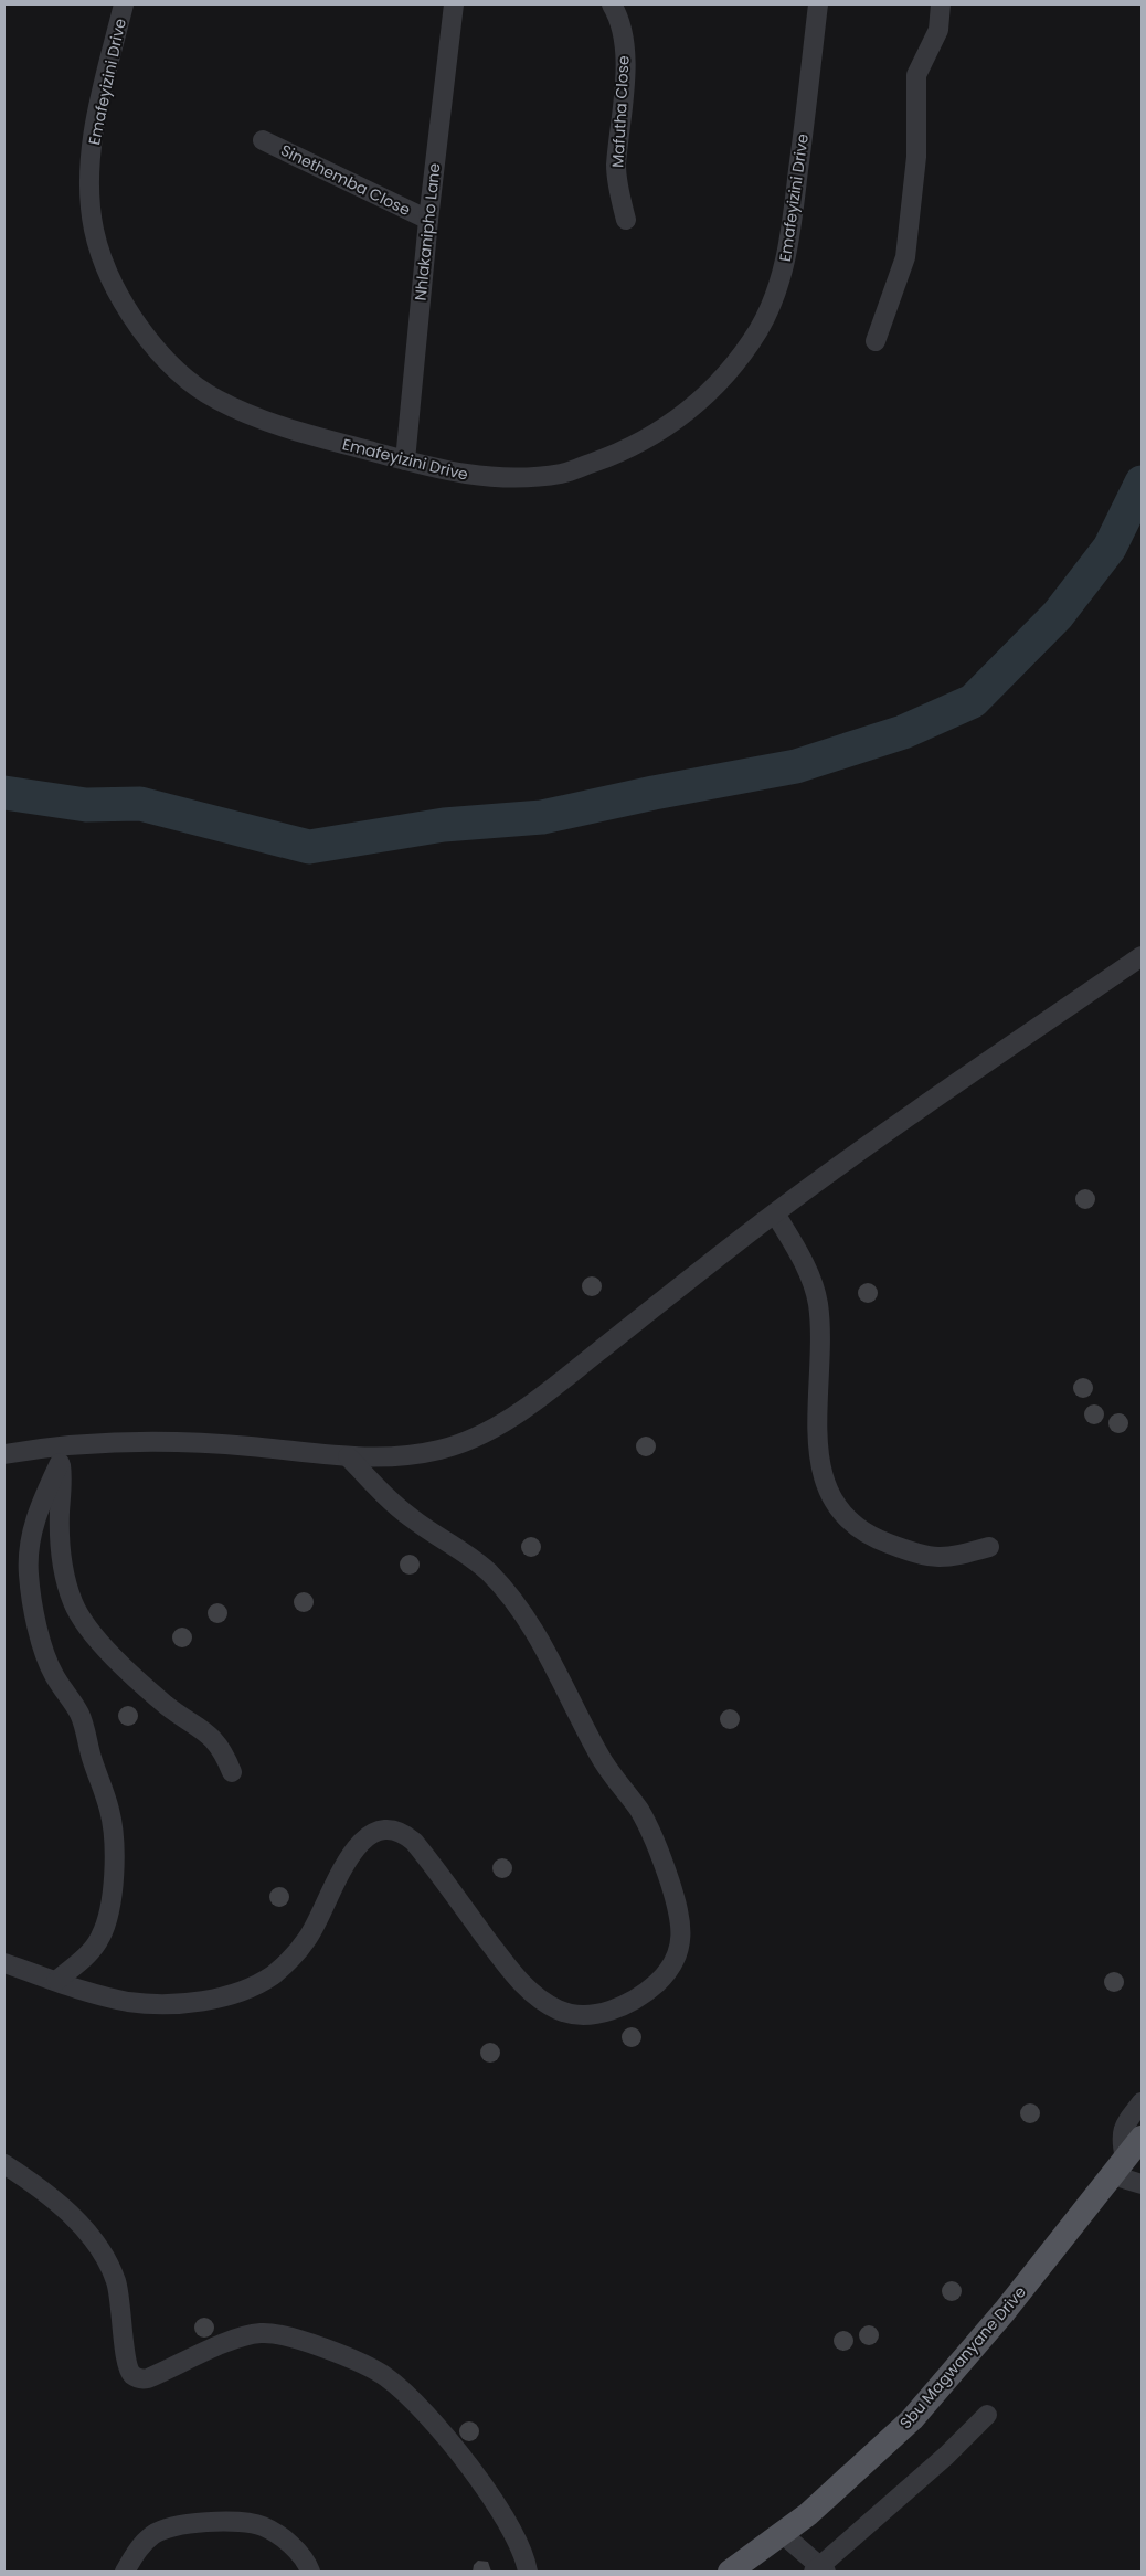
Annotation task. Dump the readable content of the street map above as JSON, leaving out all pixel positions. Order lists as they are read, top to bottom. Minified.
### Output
{"streets":{"main road":["Sbu Magwanyane Drive"],"street":["Emafeyizini Drive","Mafutha Close","Sinethemba Close","Nhlakanipho Lane"]},"crossings":[["Emafeyizini Drive","Nhlakanipho Lane"],["Sinethemba Close","Nhlakanipho Lane"]]}
